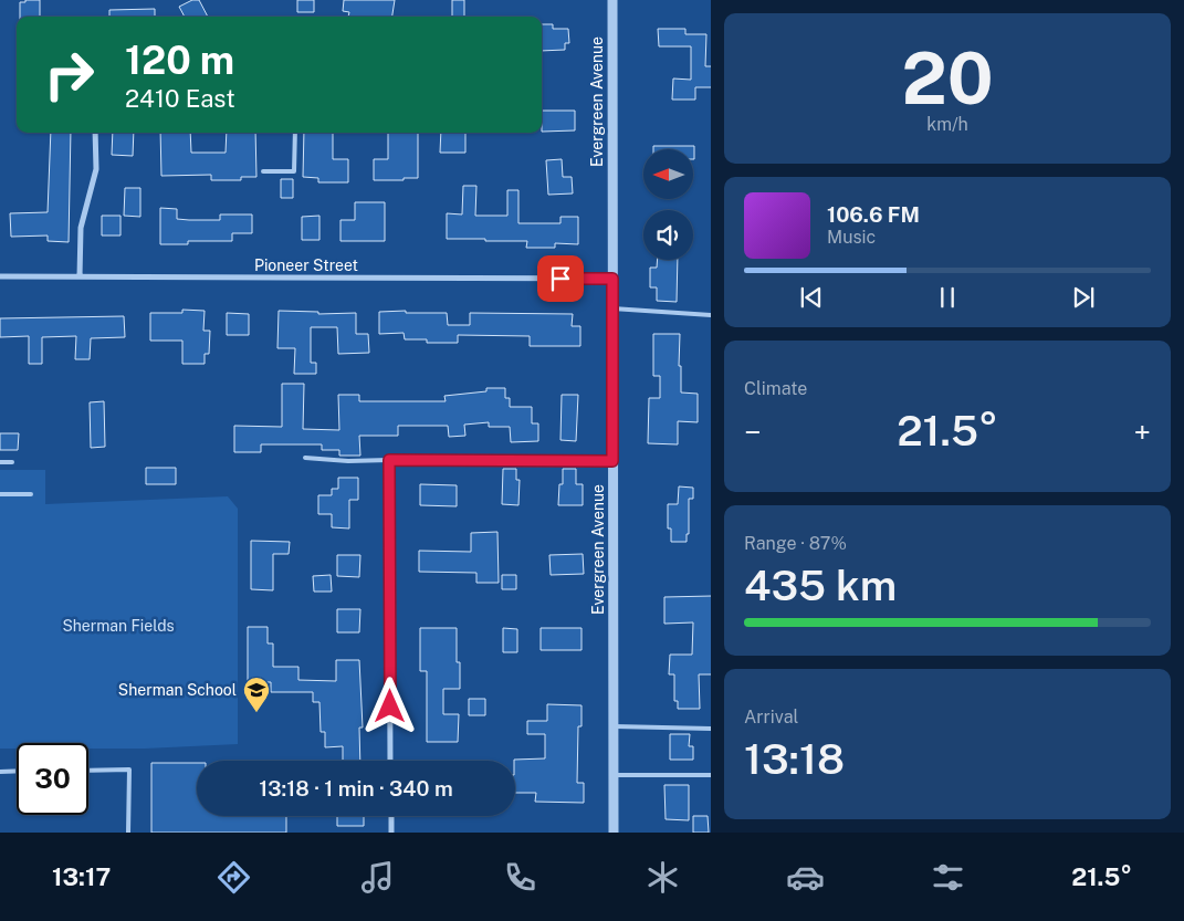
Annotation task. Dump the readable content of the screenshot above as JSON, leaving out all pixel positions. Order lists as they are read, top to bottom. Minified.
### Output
{"streets":{"street":["Evergreen Avenue","Pioneer Street"]},"crossings":[["Evergreen Avenue","Pioneer Street"]],"parks":["Sherman Fields"],"places":{"school or university":["Sherman School"]},"north":"left","page":{"tile":[["20","km/h"],"Climate",["Range · 87%","435 km"],["Arrival","13:18"]],"turn":["120 m","2410 East"],"song":["106.6 FM","Music"],"heat":["−","21.5°","+"],"limit":"30","trip":"13:18 · 1 min · 340 m","tabs":["13:17","21.5°"]}}
